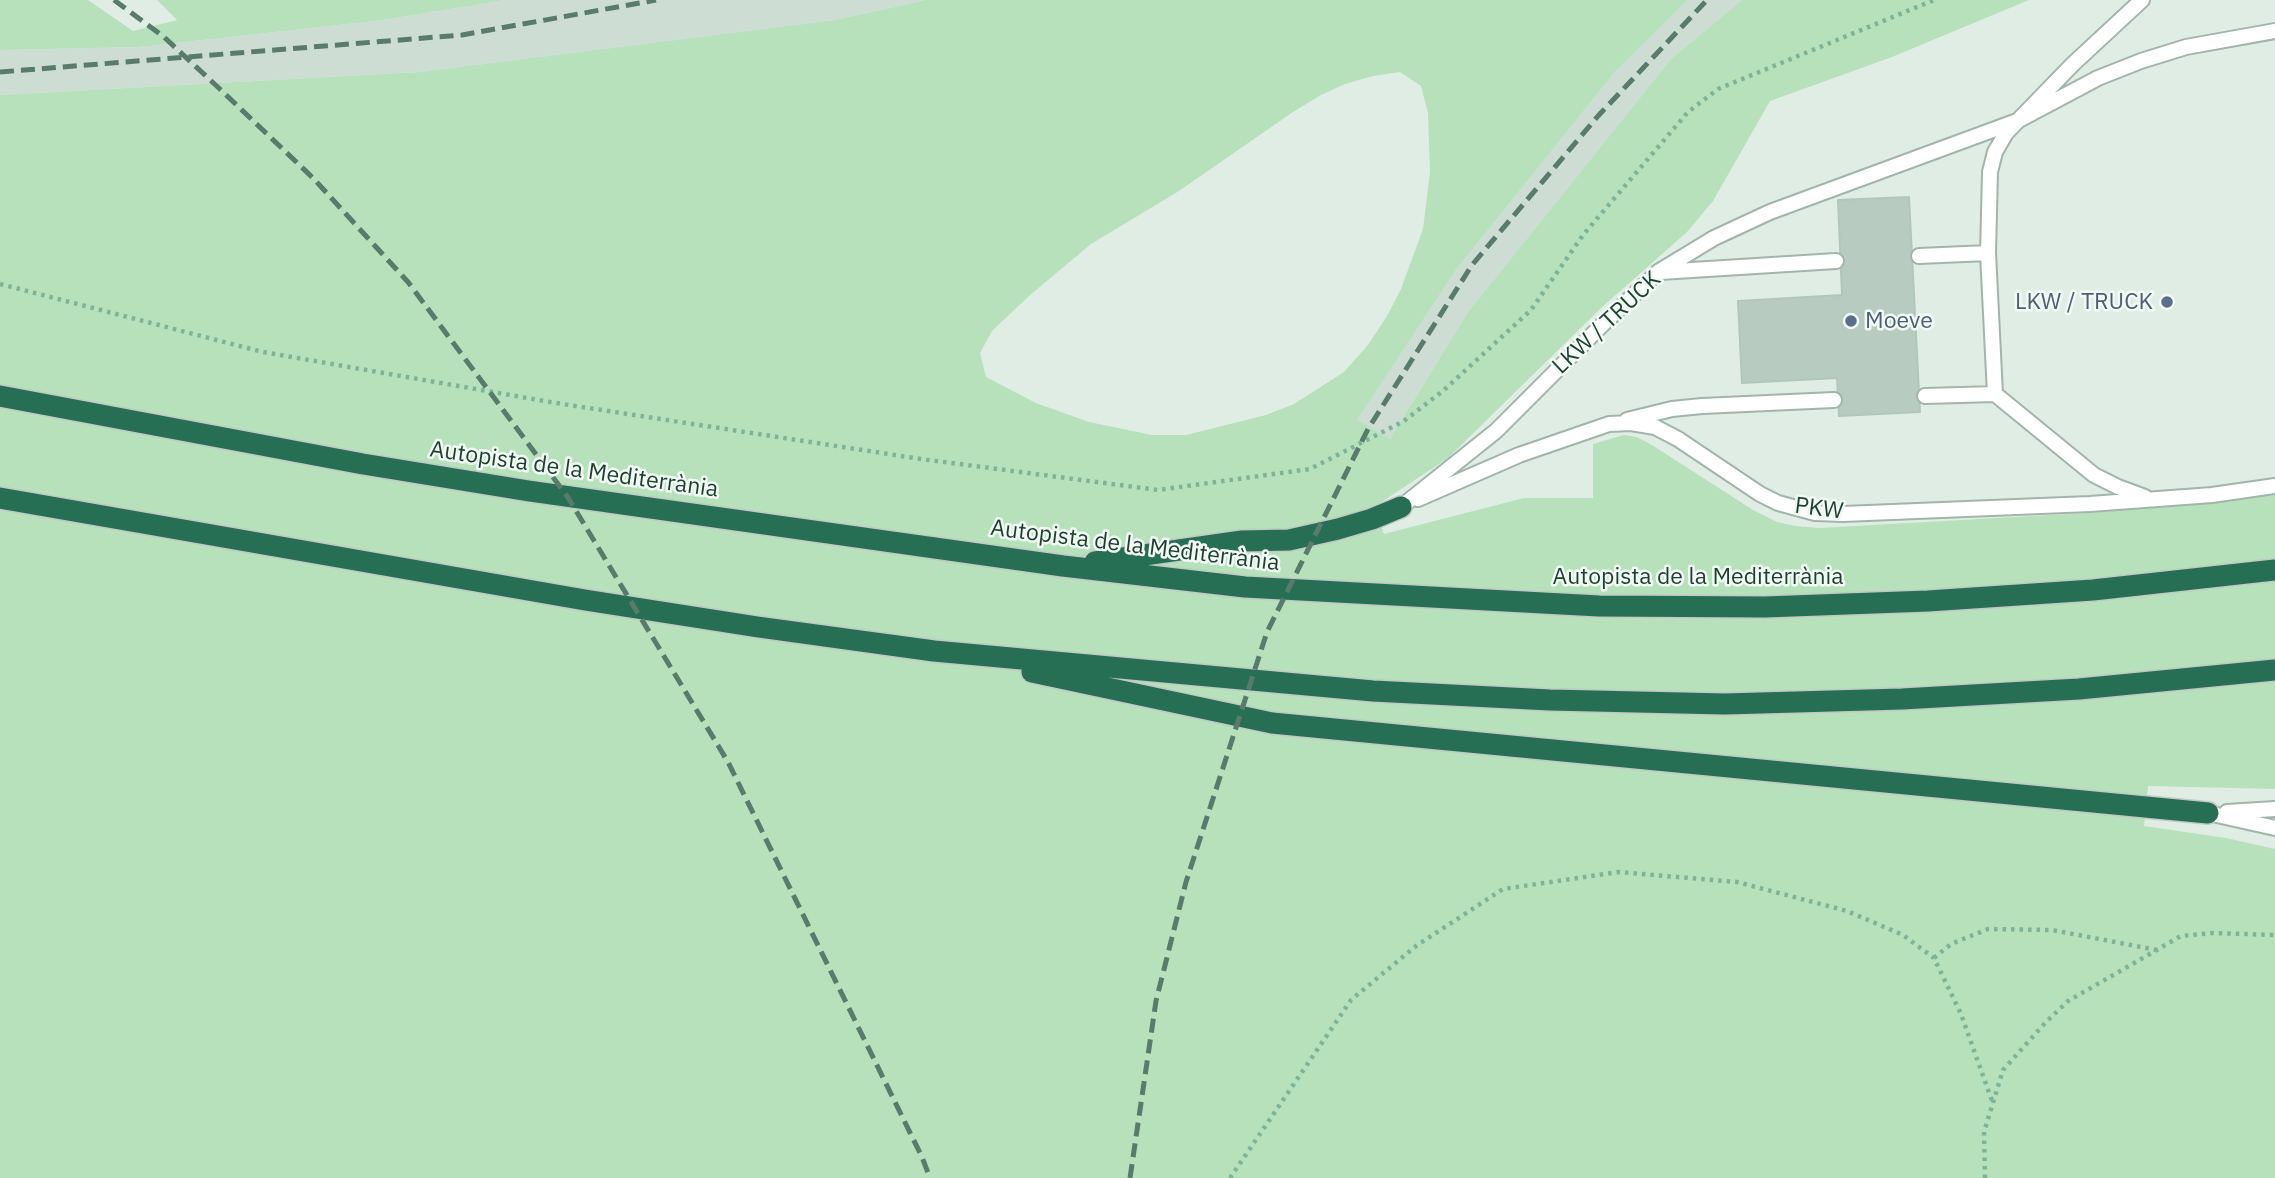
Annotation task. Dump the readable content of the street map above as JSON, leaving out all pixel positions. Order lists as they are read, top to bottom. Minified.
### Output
{"streets":{"highway":["Autopista de la Mediterrània"],"lane":["LKW / TRUCK","PKW"]},"crossings":[["LKW / TRUCK","PKW"]],"places":["LKW / TRUCK","Moeve"]}
